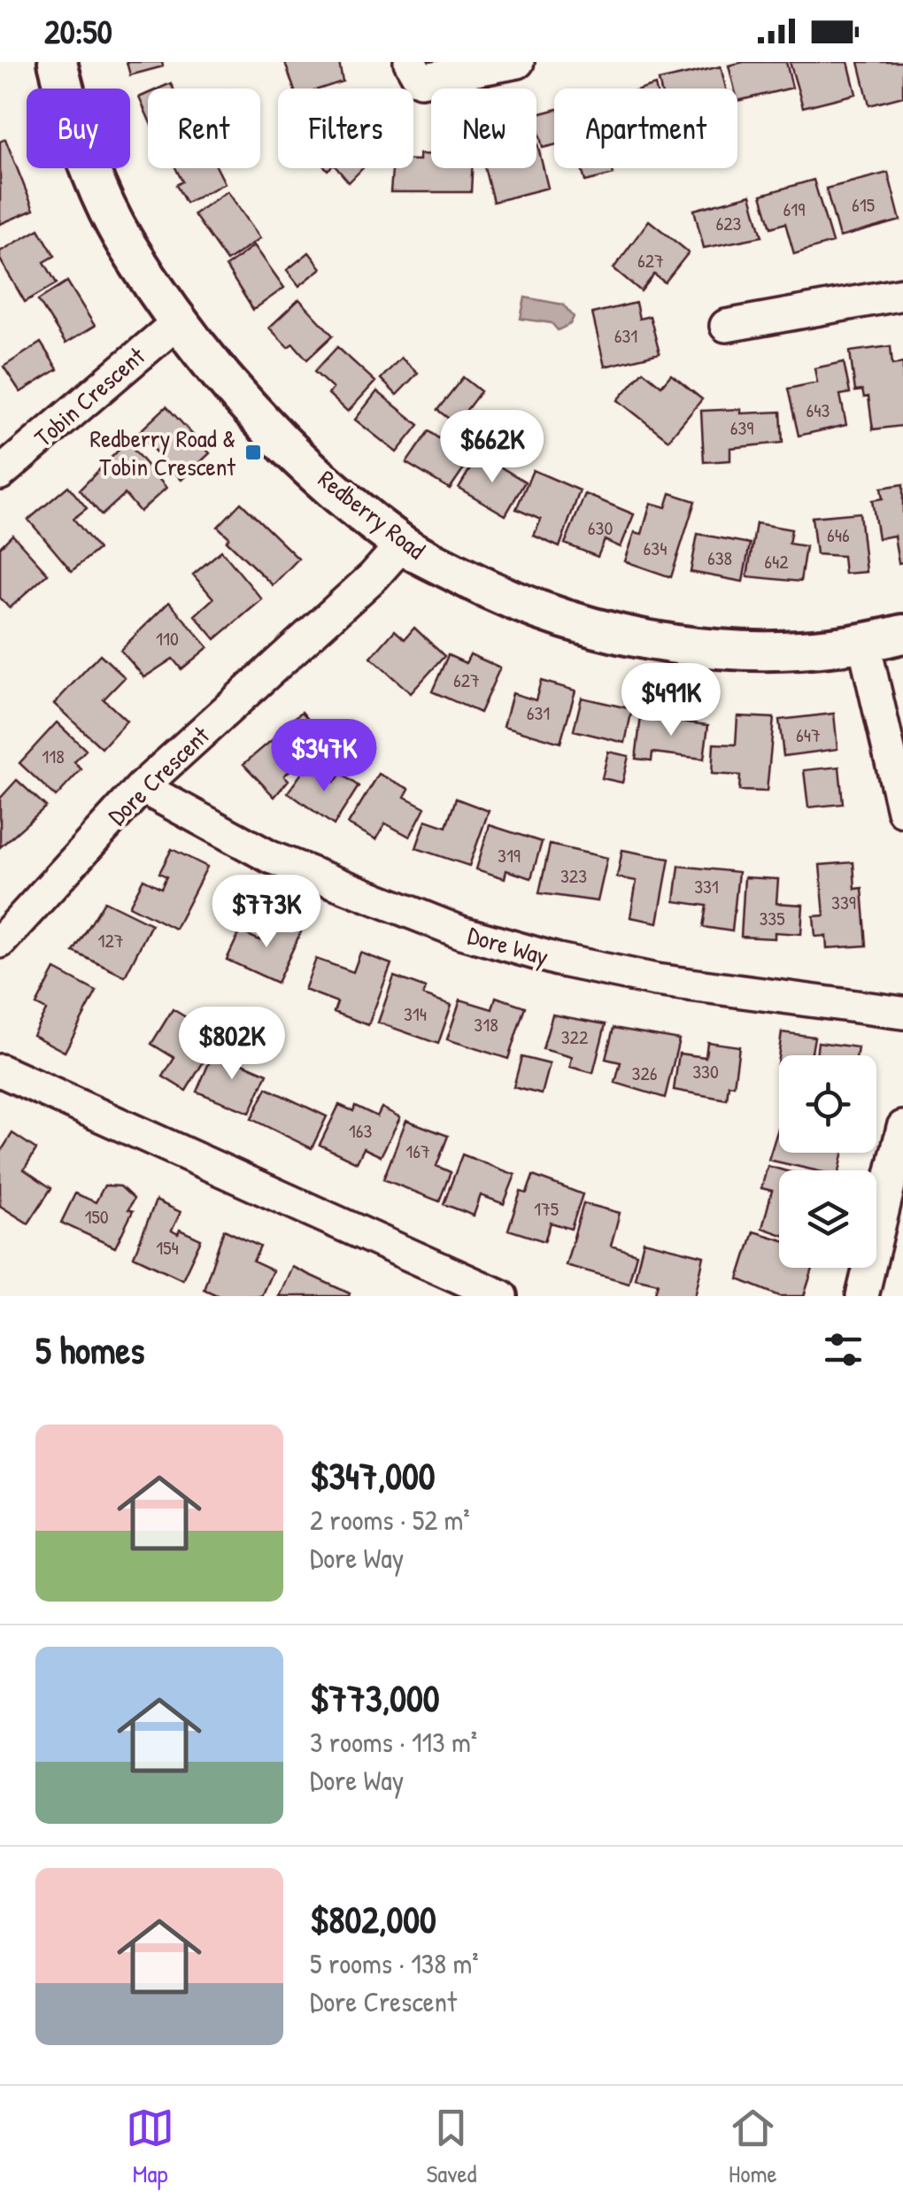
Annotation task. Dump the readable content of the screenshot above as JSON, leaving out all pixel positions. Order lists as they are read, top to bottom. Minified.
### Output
{"streets":{"street":["Tobin Crescent","Redberry Road","Dore Crescent","Dore Way"]},"crossings":[["Tobin Crescent","Redberry Road"],["Redberry Road","Dore Crescent"],["Dore Crescent","Dore Way"]],"places":{"transit":["Redberry Road & Tobin Crescent"]},"house_numbers":["615","619","623","627","631","643","639","630","646","634","638","642","110","627","631","647","118","319","323","331","339","335","127","314","318","322","330","326","163","167","175","150","154"],"page":{"status":"20:50","chip":["Buy","Rent","Filters","New","Apartment"],"price":["$662K","$491K","$347K","$773K","$802K"],"heading":"5 homes","list":[{"name":"$347,000","note":"2 rooms · 52 m² · Dore Way"},{"name":"$773,000","note":"3 rooms · 113 m² · Dore Way"},{"name":"$802,000","note":"5 rooms · 138 m² · Dore Crescent"}],"tabs":["Map","Saved","Home"]}}
